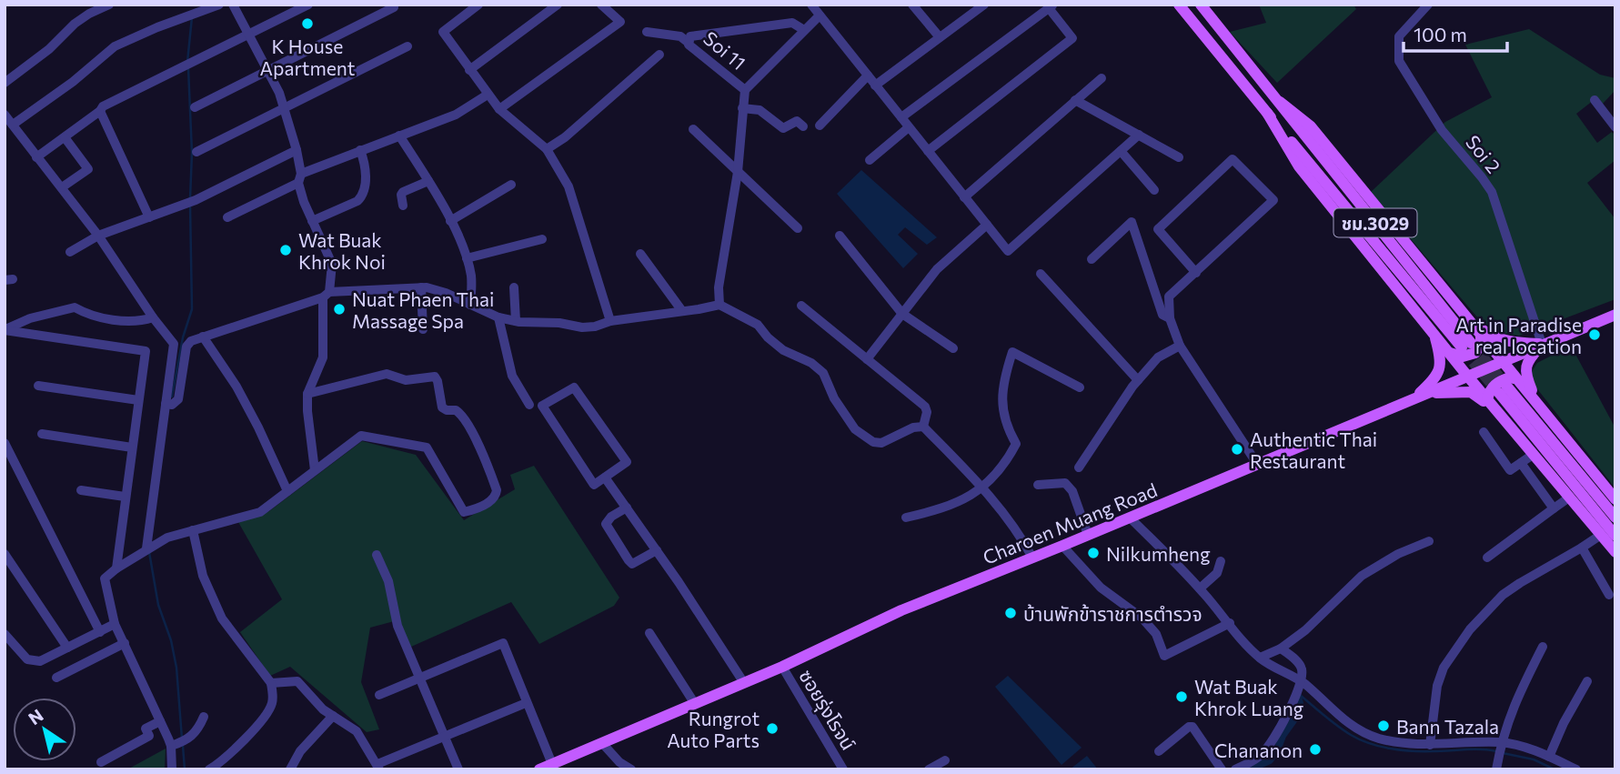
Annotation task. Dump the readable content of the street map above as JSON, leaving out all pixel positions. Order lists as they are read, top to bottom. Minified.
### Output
{"streets":{"main road":["ชม.3029","Charoen Muang Road"],"street":["Soi 11","Soi 2","ซอยรุ่งโรจน์"]},"crossings":[["Soi 2","Charoen Muang Road"],["Charoen Muang Road","ซอยรุ่งโรจน์"]],"places":["K House Apartment","Wat Buak Khrok Noi","Nuat Phaen Thai Massage Spa","Art in Paradise real location","Authentic Thai Restaurant","Nilkumheng","บ้านพักข้าราชการตำรวจ","Wat Buak Khrok Luang","Bann Tazala","Rungrot Auto Parts","Chananon"],"scale_bar":"100 m","north":"top left"}
